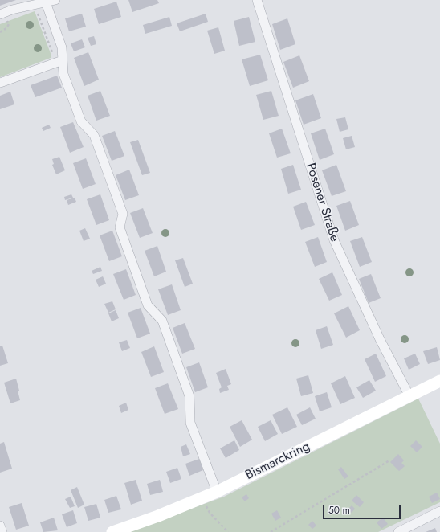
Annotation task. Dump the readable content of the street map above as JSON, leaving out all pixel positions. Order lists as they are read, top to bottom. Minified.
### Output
{"streets":{"street":["Posener Straße","Bismarckring"]},"crossings":[["Posener Straße","Bismarckring"]],"scale_bar":"50 m"}
